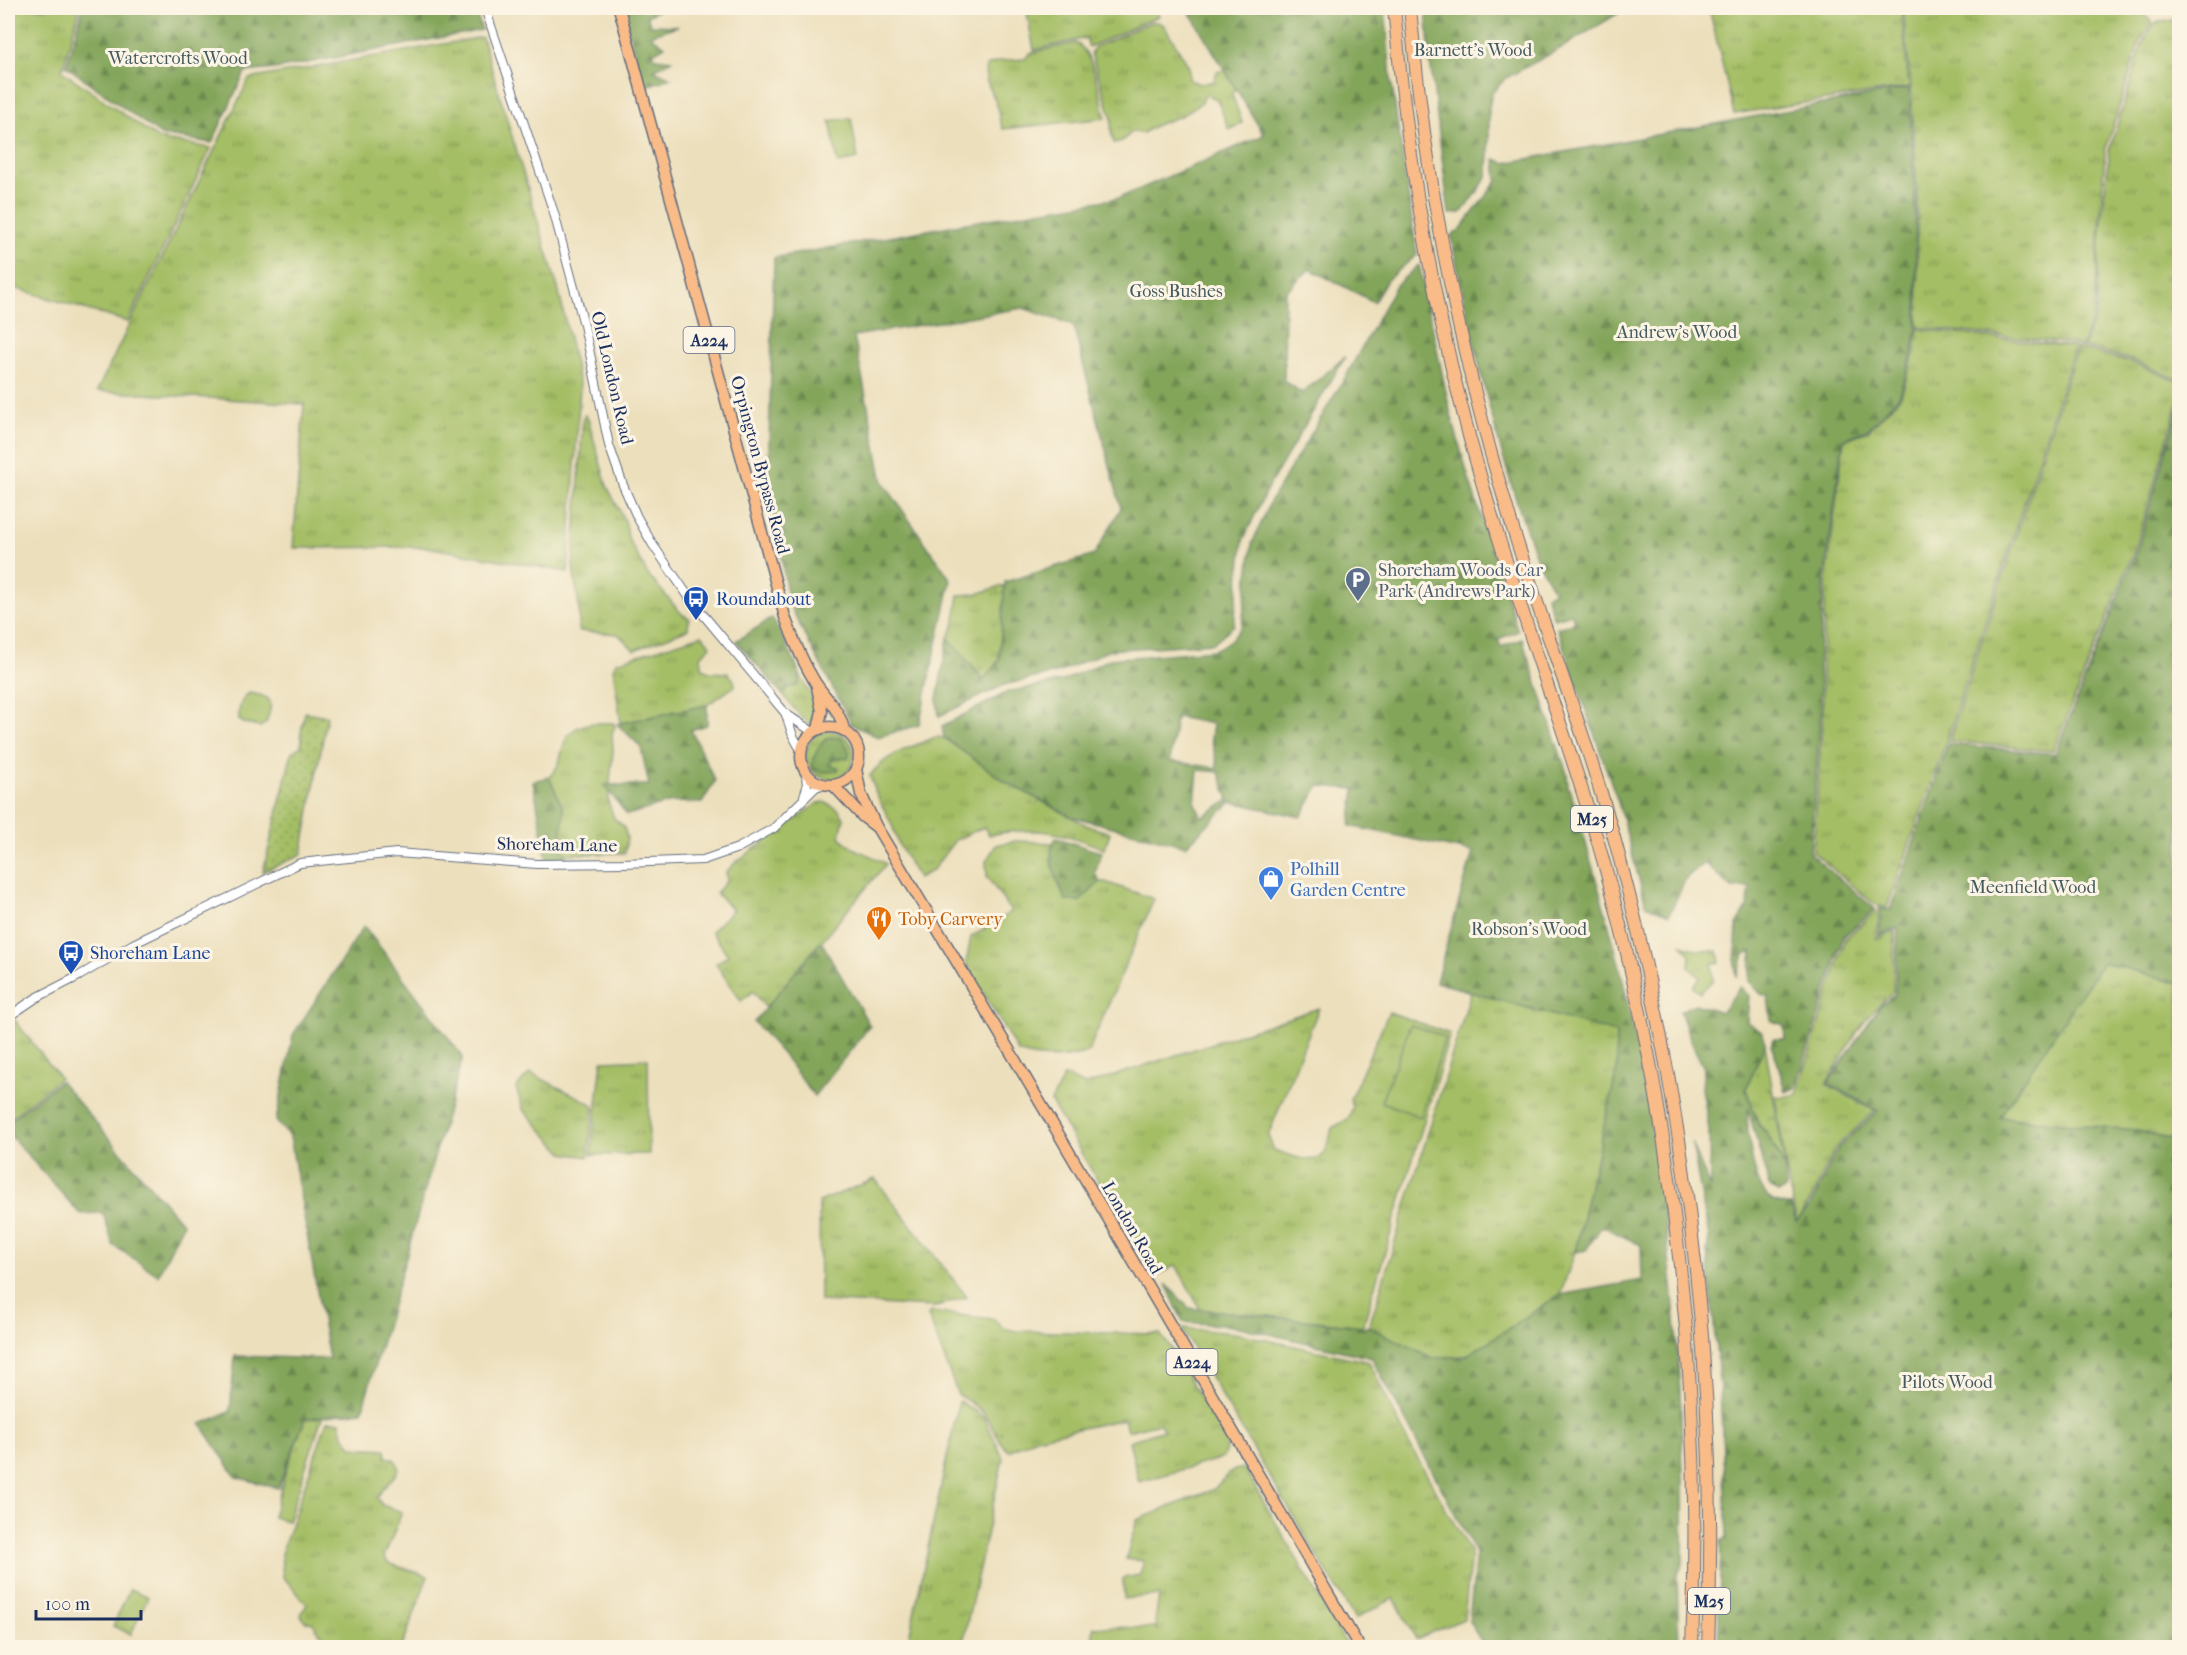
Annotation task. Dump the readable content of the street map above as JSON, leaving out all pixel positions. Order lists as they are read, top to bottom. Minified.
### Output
{"streets":{"highway":["M25"],"main road":["A224","Orpington Bypass Road","London Road"],"street":["Old London Road","Shoreham Lane"]},"crossings":[["Old London Road","Orpington Bypass Road"],["Old London Road","Shoreham Lane"],["Old London Road","London Road"],["Orpington Bypass Road","Shoreham Lane"],["Orpington Bypass Road","London Road"],["Shoreham Lane","London Road"]],"parks":["Barnett's Wood","Watercrofts Wood","Goss Bushes","Andrew's Wood","Meenfield Wood","Robson's Wood","Pilots Wood"],"places":{"parking":["Shoreham Woods Car Park (Andrews Park)"],"bus stop":["Roundabout","Shoreham Lane"],"shop":["Polhill Garden Centre"],"restaurant":["Toby Carvery"]},"scale_bar":"100 m"}
